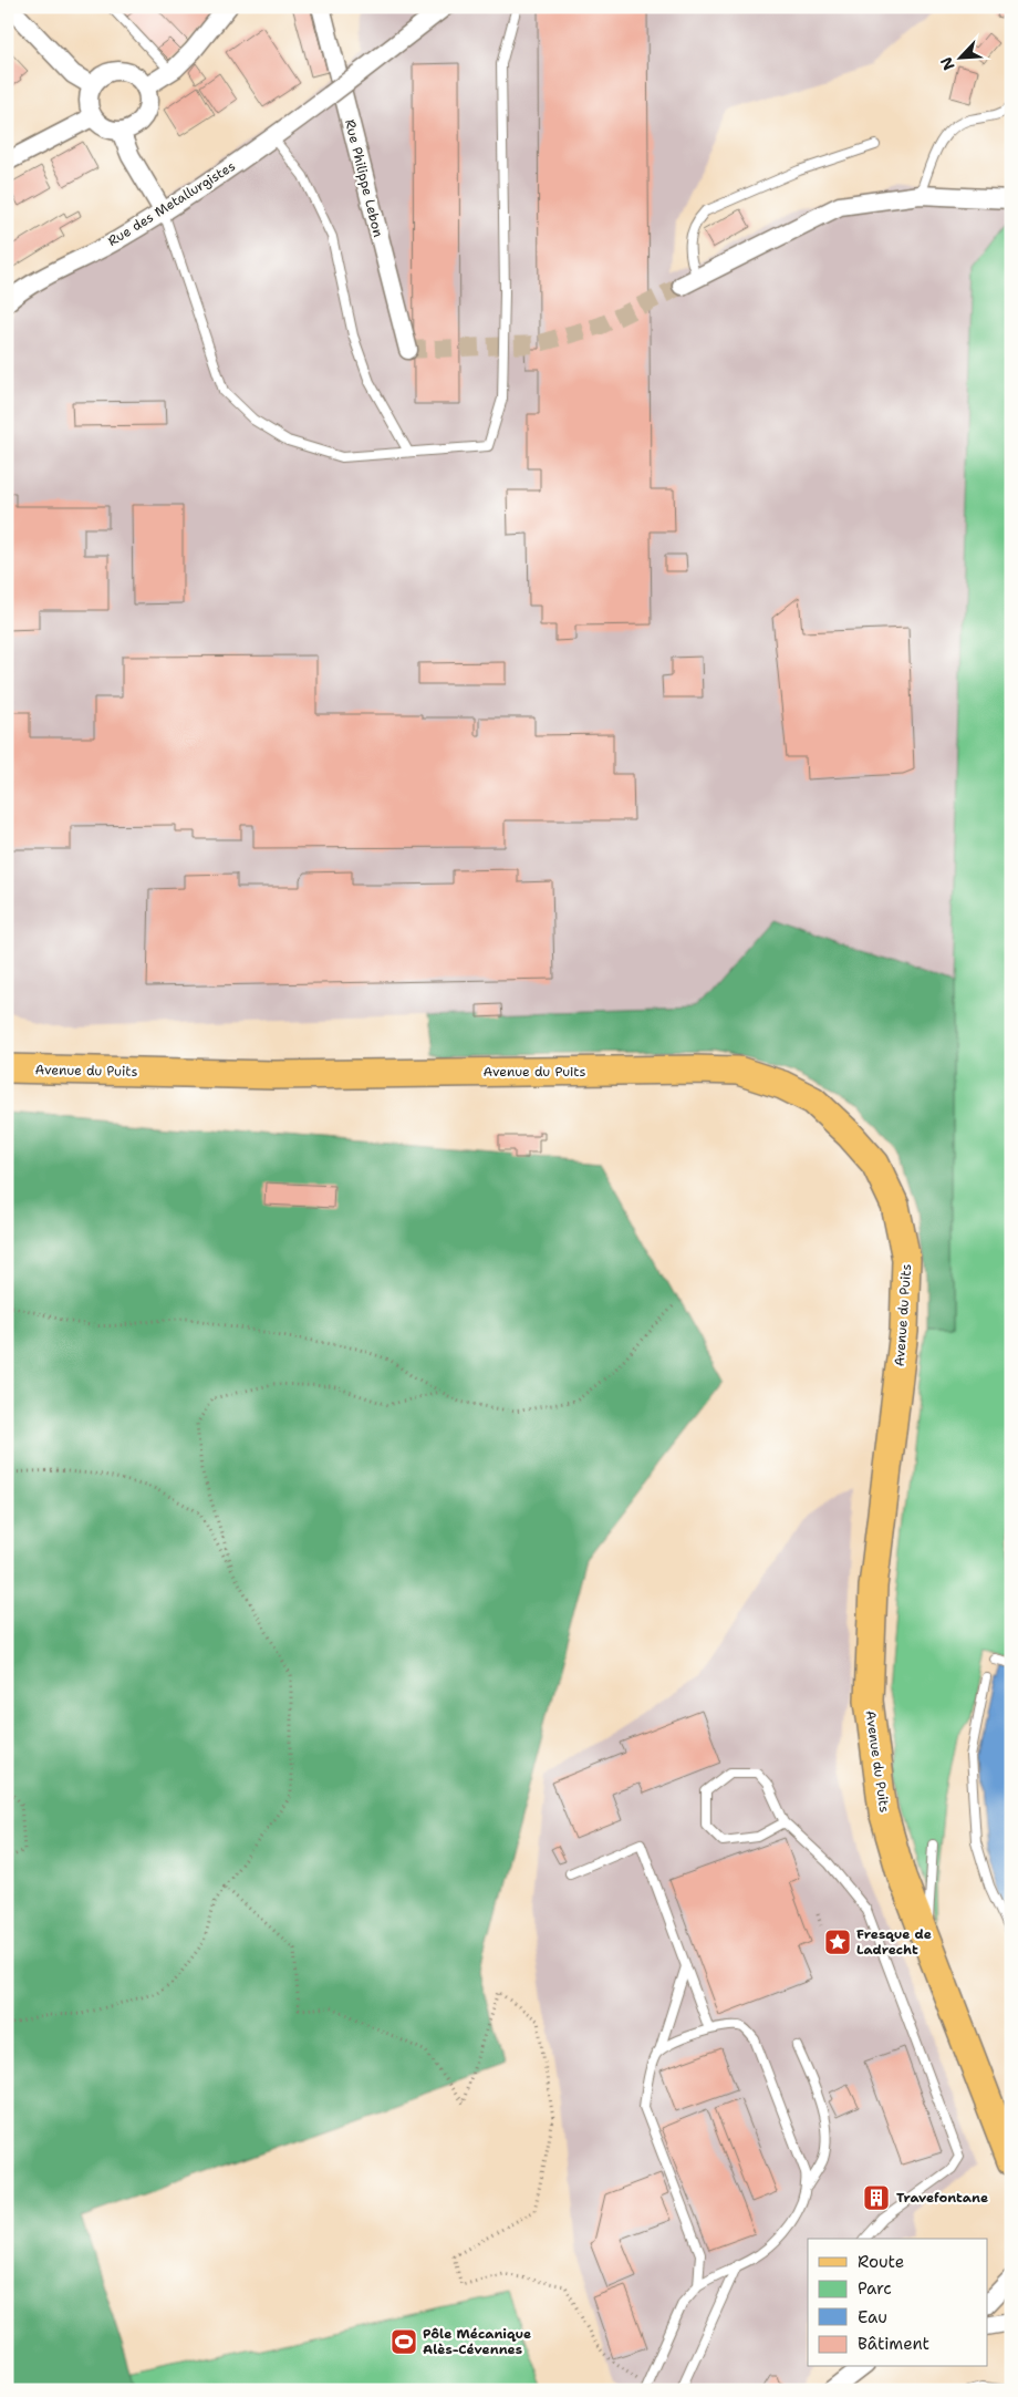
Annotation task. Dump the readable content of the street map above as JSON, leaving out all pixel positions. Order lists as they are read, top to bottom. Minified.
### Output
{"streets":{"main road":["Avenue du Puits"],"street":["Rue Philippe Lebon","Rue des Metallurgistes"]},"places":{"place":["Fresque de Ladrecht"],"building":["Travefontane"],"sports":["Pôle Mécanique Alès-Cévennes"]},"legend":["Route","Parc","Eau","Bâtiment"],"north":"bottom left"}
